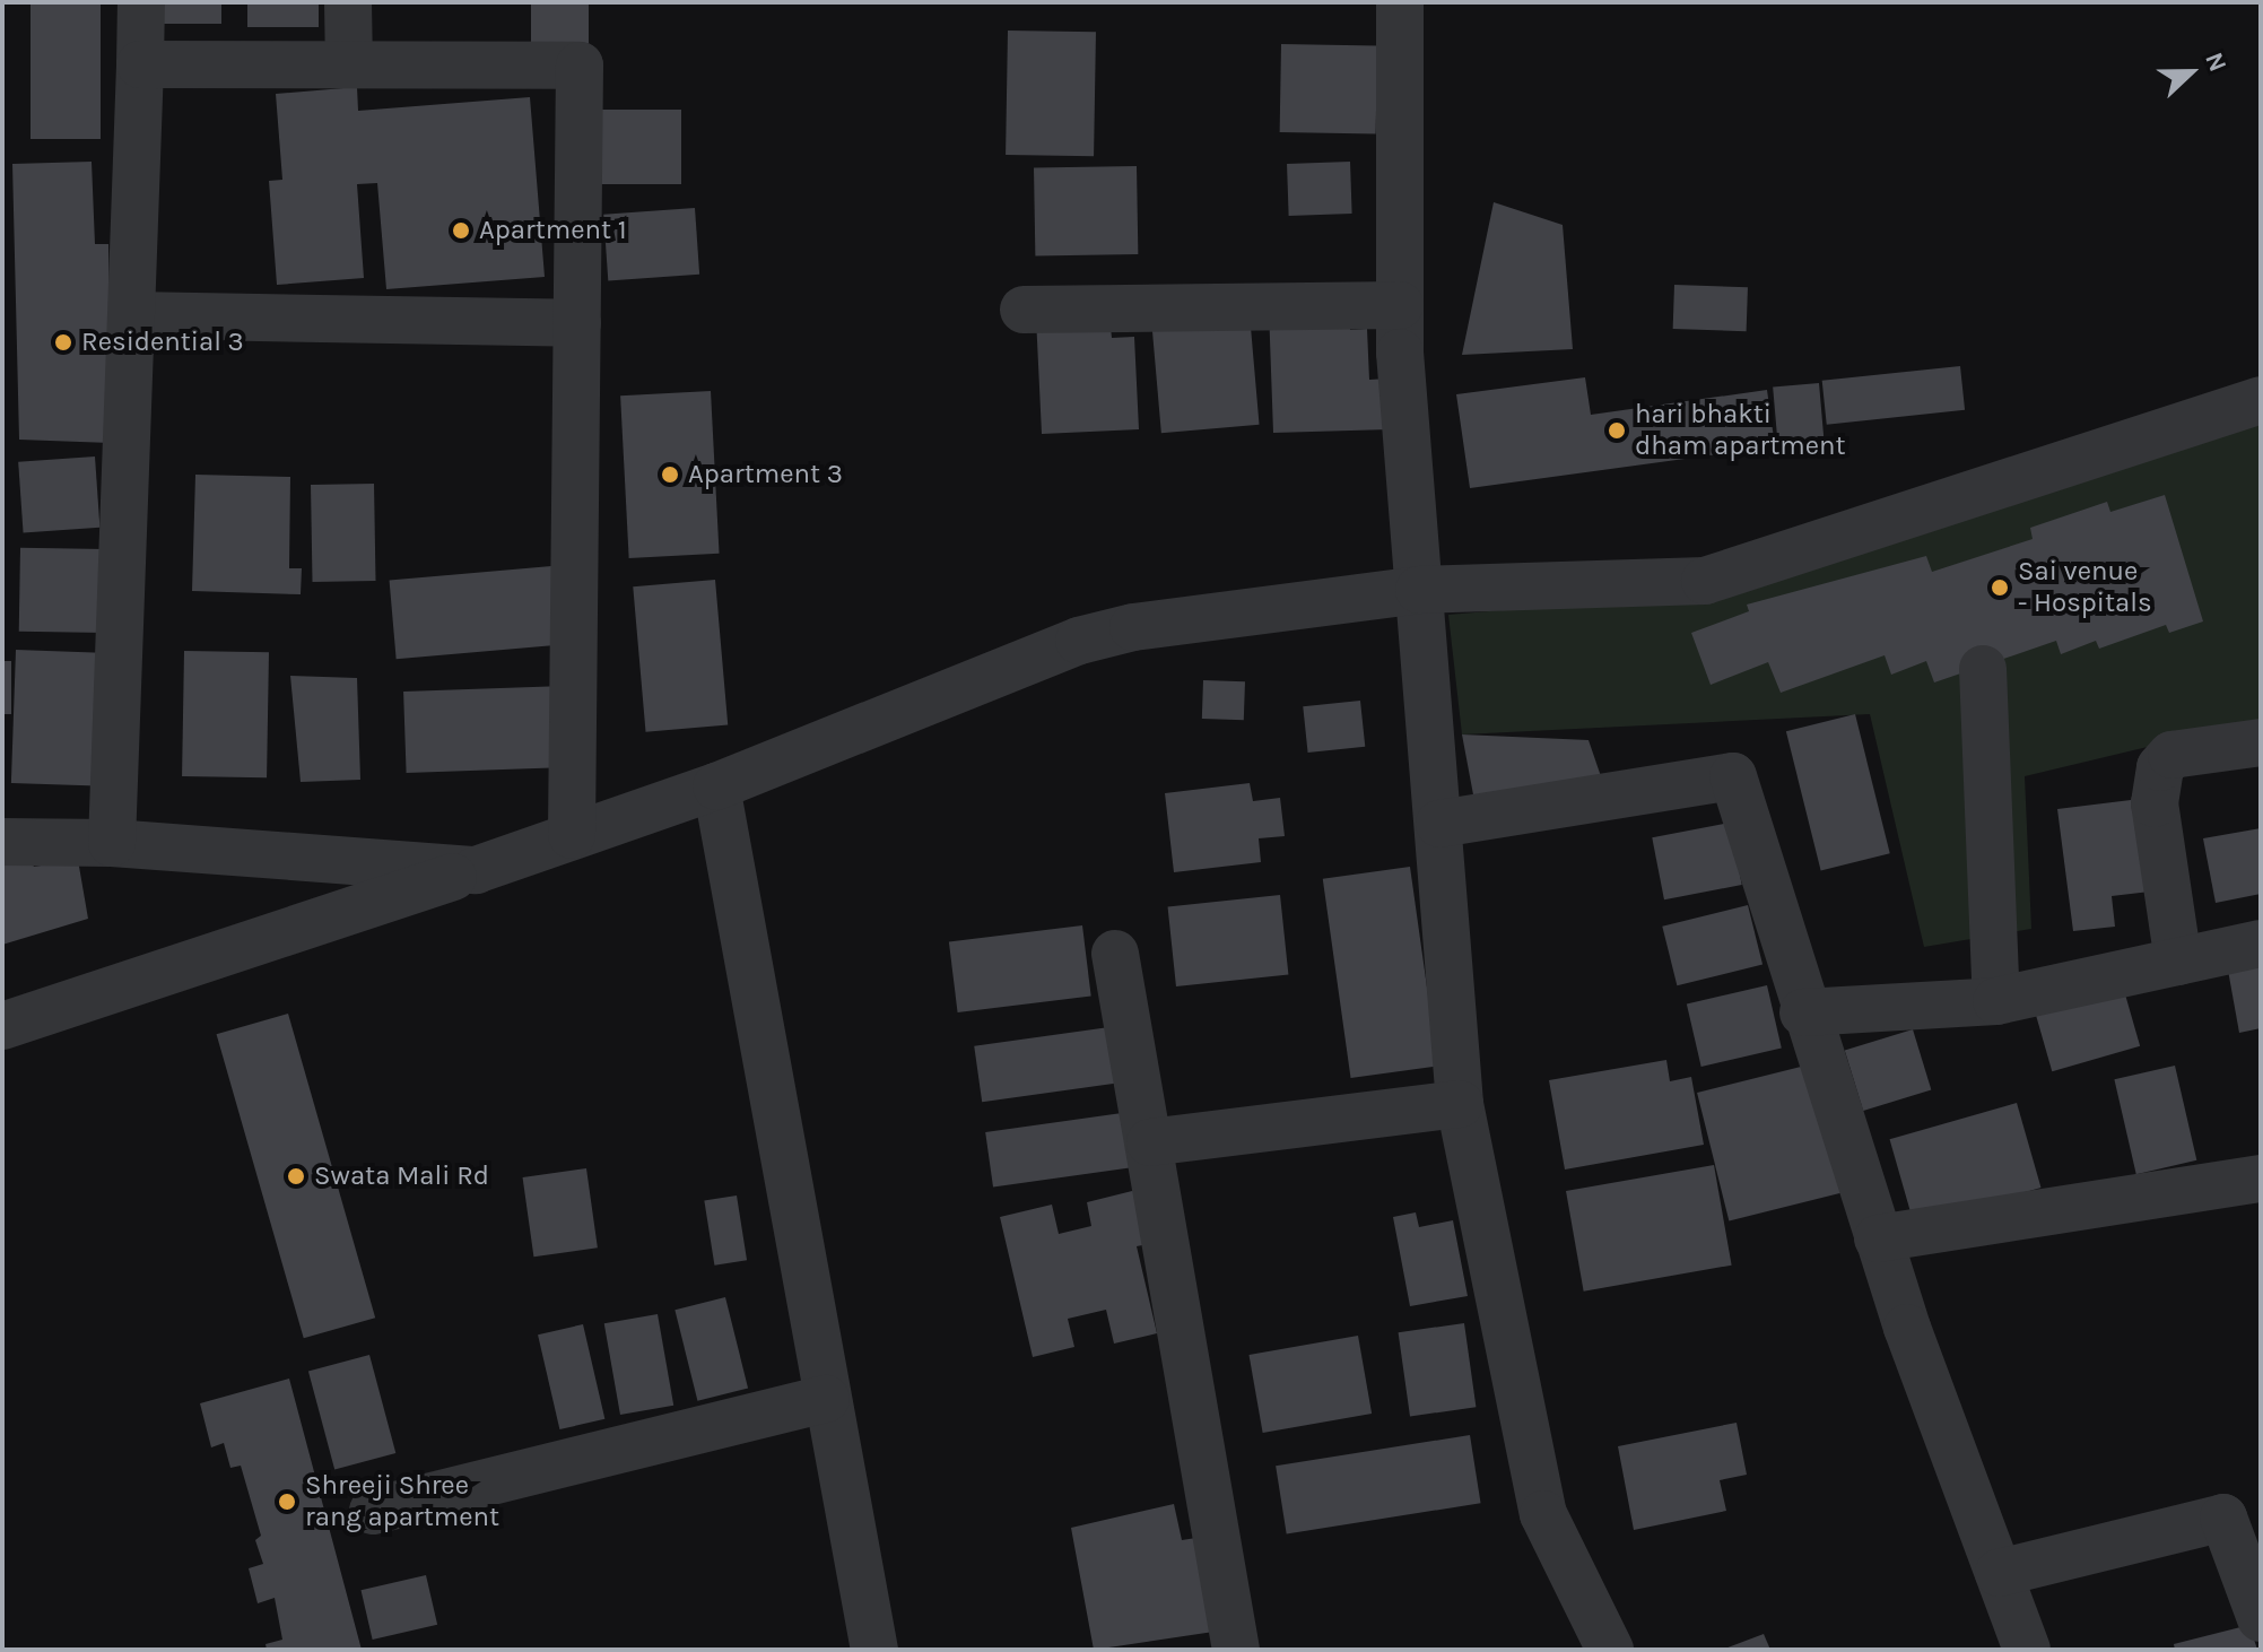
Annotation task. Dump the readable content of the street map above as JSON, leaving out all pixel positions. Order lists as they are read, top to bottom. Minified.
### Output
{"places":["Apartment 1","Residential 3","hari bhakti dham apartment","Apartment 3","Sai venue - Hospitals","Swata Mali Rd","Shreeji Shree rang apartment"],"north":"right"}
